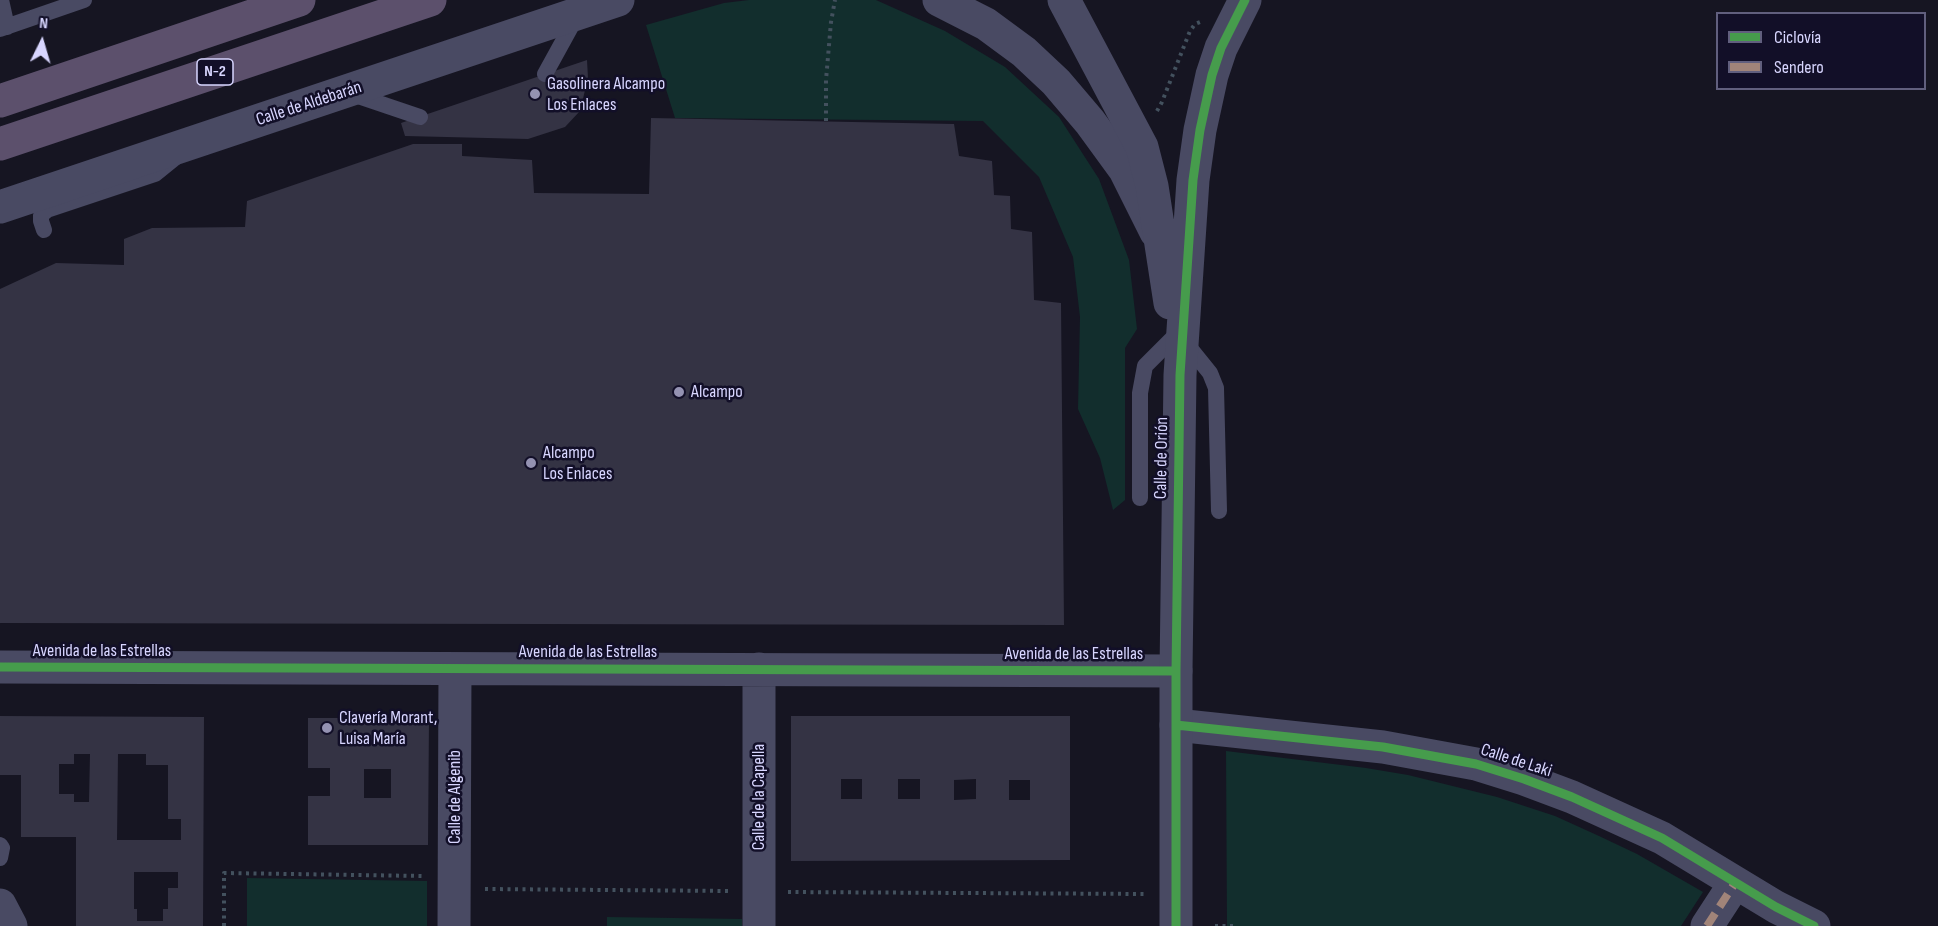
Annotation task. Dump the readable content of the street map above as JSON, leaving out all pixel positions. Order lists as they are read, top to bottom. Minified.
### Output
{"streets":{"highway":["N-2"],"street":["Calle de Aldebarán","Calle de Orión","Avenida de las Estrellas","Calle de Laki","Calle de Algenib","Calle de la Capella"]},"crossings":[["Calle de Orión","Avenida de las Estrellas"],["Calle de Orión","Calle de Laki"],["Avenida de las Estrellas","Calle de Algenib"],["Avenida de las Estrellas","Calle de la Capella"]],"places":["Gasolinera Alcampo Los Enlaces","Alcampo","Alcampo Los Enlaces","Clavería Morant, Luisa María"],"legend":["Ciclovía","Sendero"],"north":"top"}
